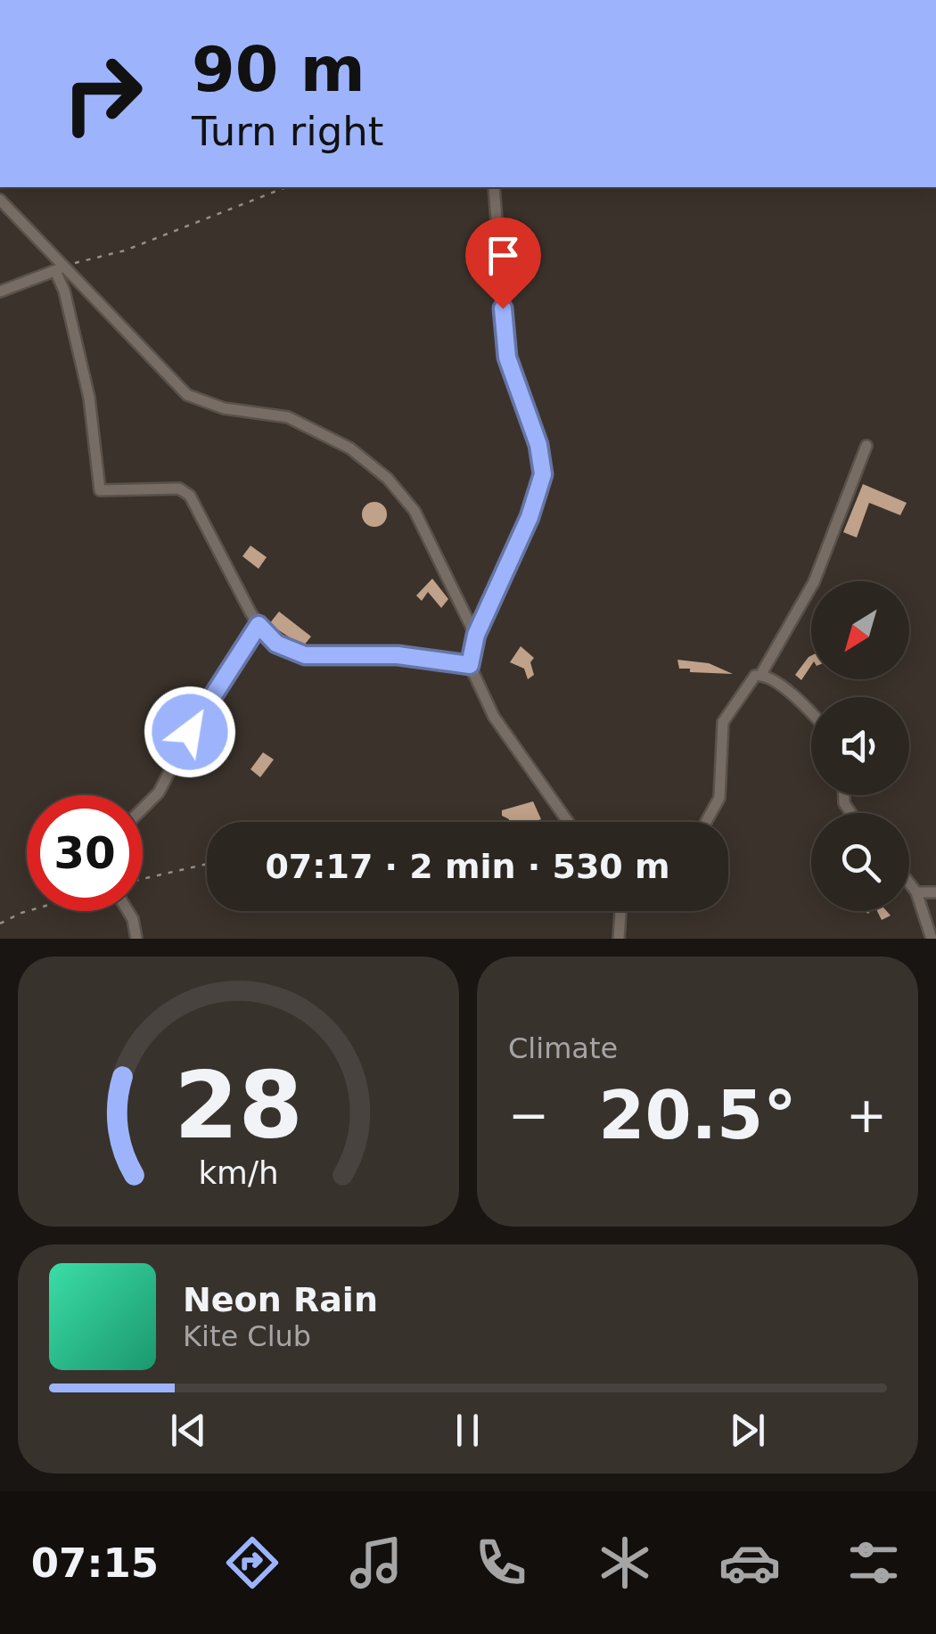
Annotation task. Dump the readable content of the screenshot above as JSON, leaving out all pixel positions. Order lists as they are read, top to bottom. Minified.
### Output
{"north":"bottom left","page":{"turn":["90 m","Turn right"],"limit":"30","trip":"07:17 · 2 min · 530 m","tile":"Climate","heat":["−","20.5°","+"],"song":["Neon Rain","Kite Club"],"tabs":"07:15","gauge":["28","km/h"]}}
